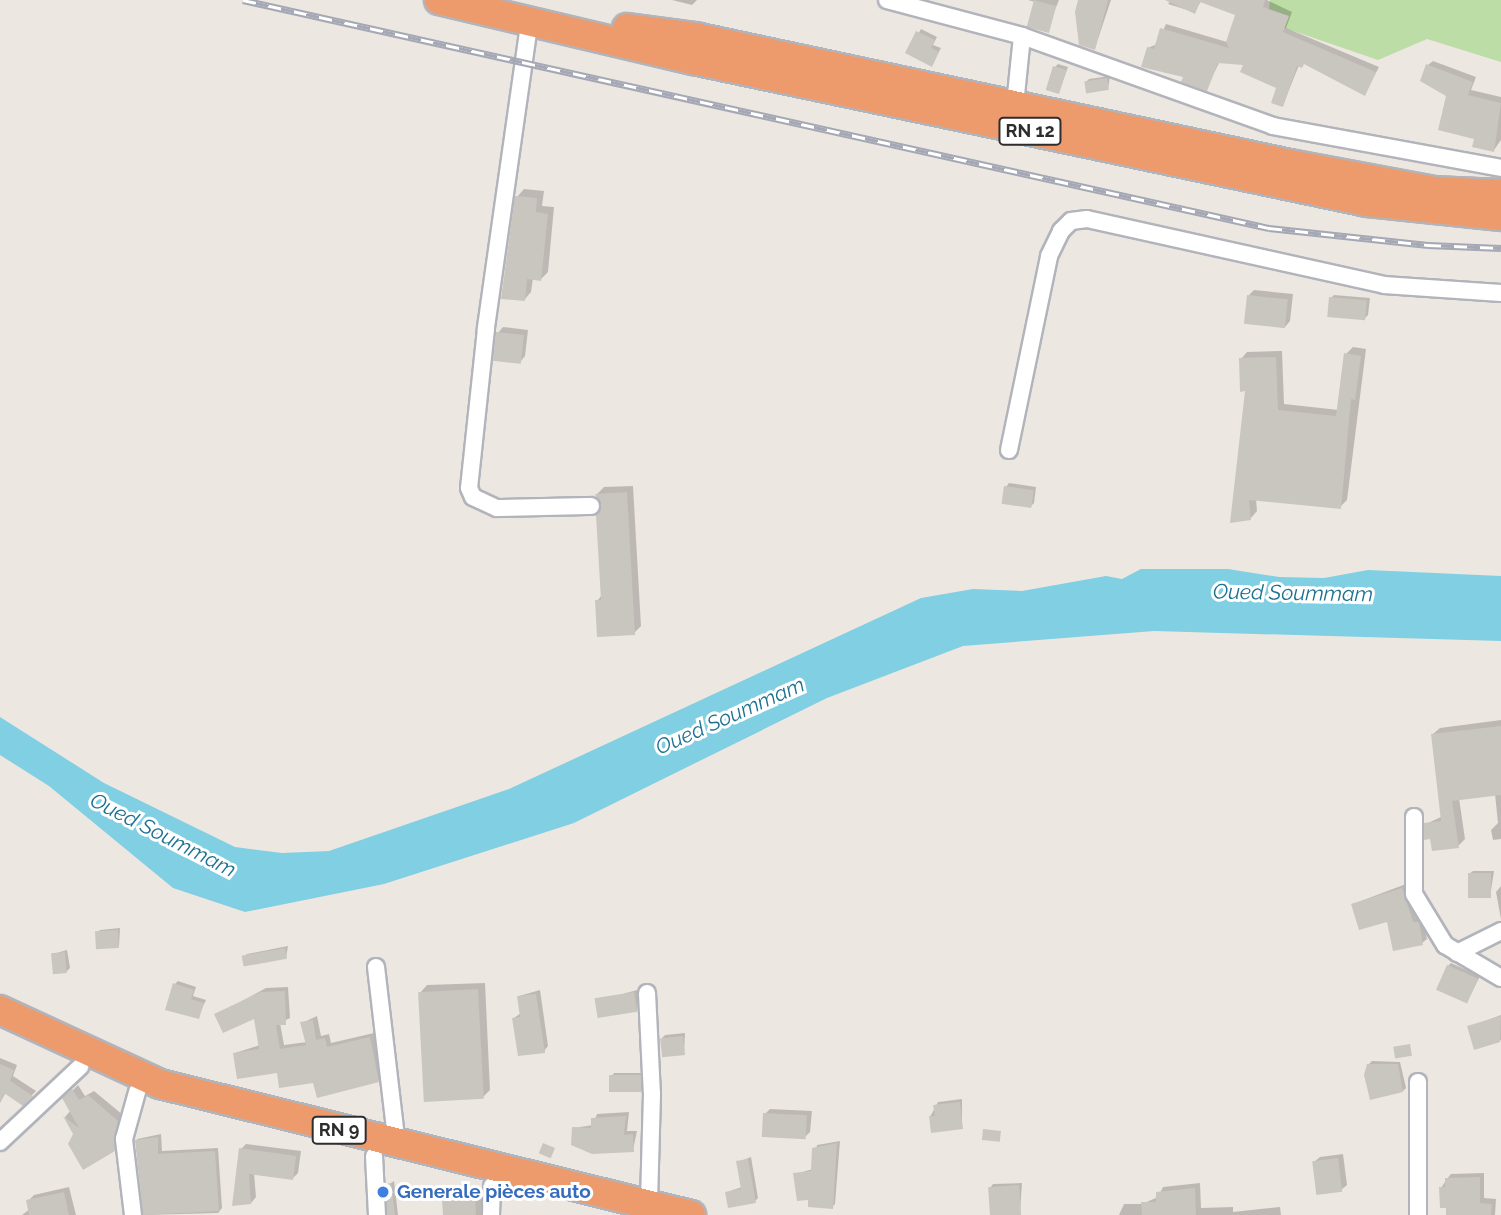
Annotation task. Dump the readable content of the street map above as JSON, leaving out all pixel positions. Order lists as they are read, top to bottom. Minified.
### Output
{"streets":{"highway":["RN 12","RN 9"]},"water":["Oued Soummam"],"places":["Generale pièces auto"]}
